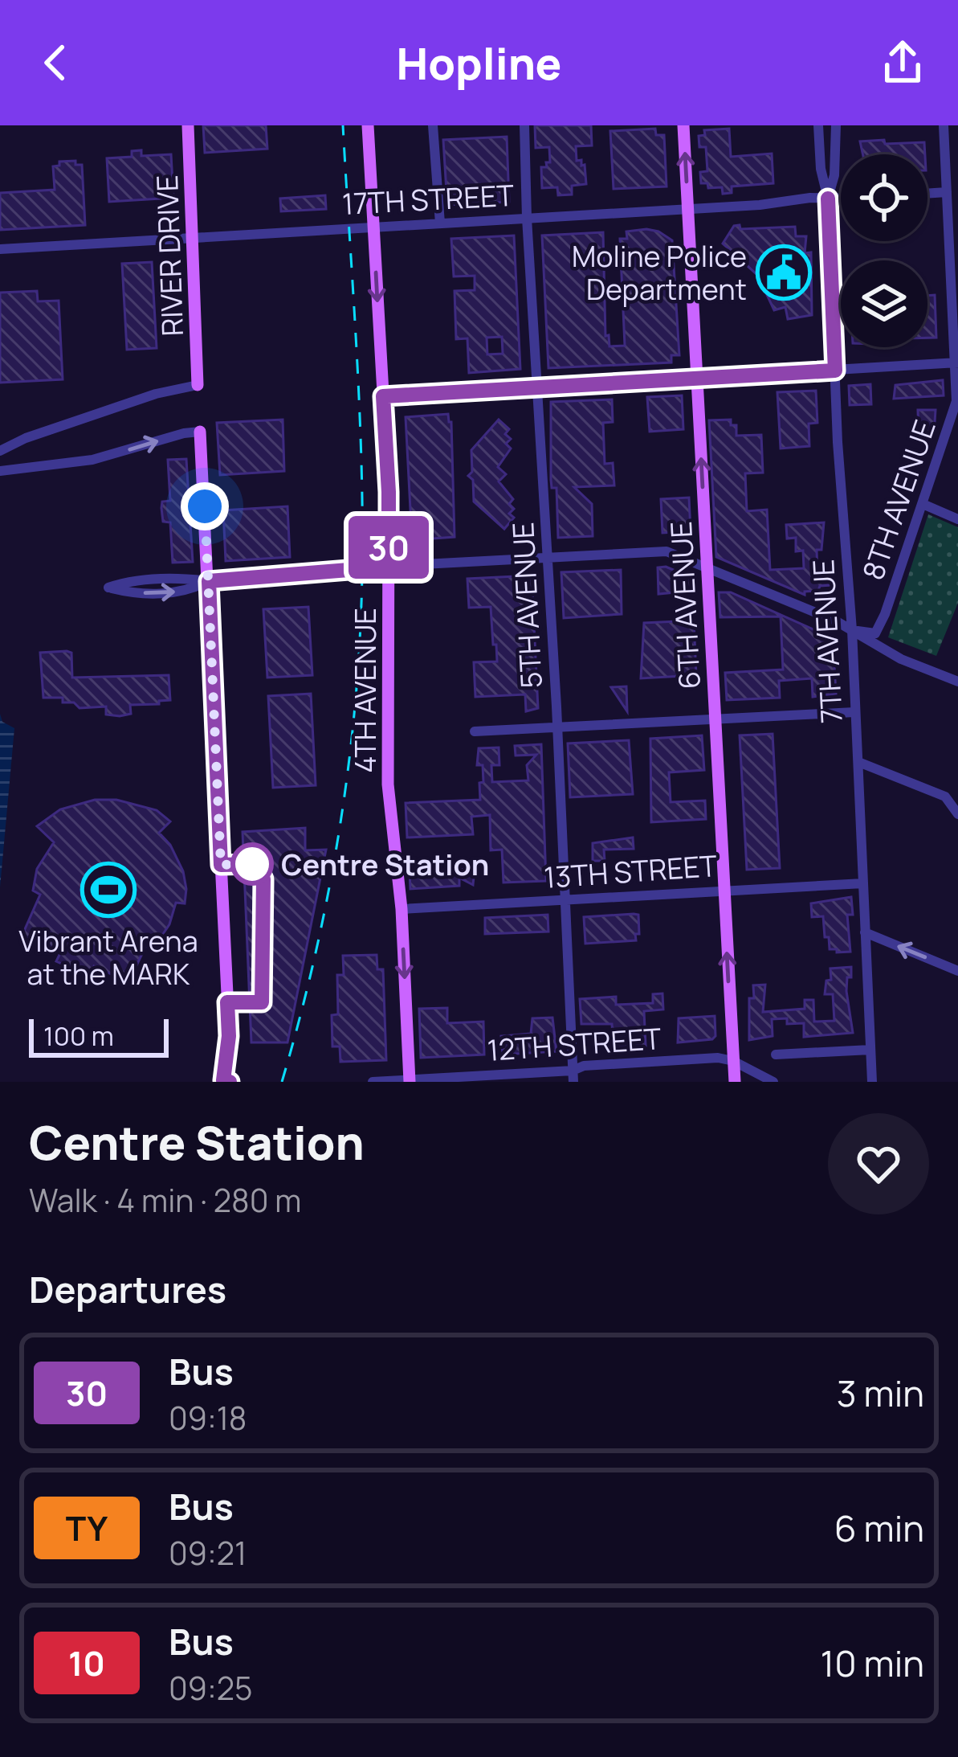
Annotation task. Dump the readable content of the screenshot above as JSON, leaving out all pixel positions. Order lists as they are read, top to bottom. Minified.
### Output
{"streets":{"main road":["RIVER DRIVE","6TH AVENUE","4TH AVENUE"],"street":["17TH STREET","8TH AVENUE","5TH AVENUE","7TH AVENUE","13TH STREET","12TH STREET"]},"crossings":[["17TH STREET","RIVER DRIVE"],["17TH STREET","5TH AVENUE"],["17TH STREET","6TH AVENUE"],["17TH STREET","7TH AVENUE"],["17TH STREET","4TH AVENUE"],["8TH AVENUE","7TH AVENUE"],["5TH AVENUE","13TH STREET"],["5TH AVENUE","12TH STREET"],["6TH AVENUE","13TH STREET"],["6TH AVENUE","12TH STREET"],["7TH AVENUE","13TH STREET"],["4TH AVENUE","13TH STREET"],["4TH AVENUE","12TH STREET"]],"one_way":["6TH AVENUE","4TH AVENUE"],"places":{"public building":["Moline Police Department"],"other":["Centre Station"],"sports":["Vibrant Arena at the MARK"]},"lines":["bus line 30"],"scale_bar":"100 m","page":{"header":"Hopline","on_map":"30","scale":"100 m","heading":[["Centre Station","Walk · 4 min · 280 m"],"Departures"],"list":[{"mark":"30","name":"Bus","note":"09:18","value":"3 min"},{"mark":"TY","name":"Bus","note":"09:21","value":"6 min"},{"mark":"10","name":"Bus","note":"09:25","value":"10 min"}]}}
